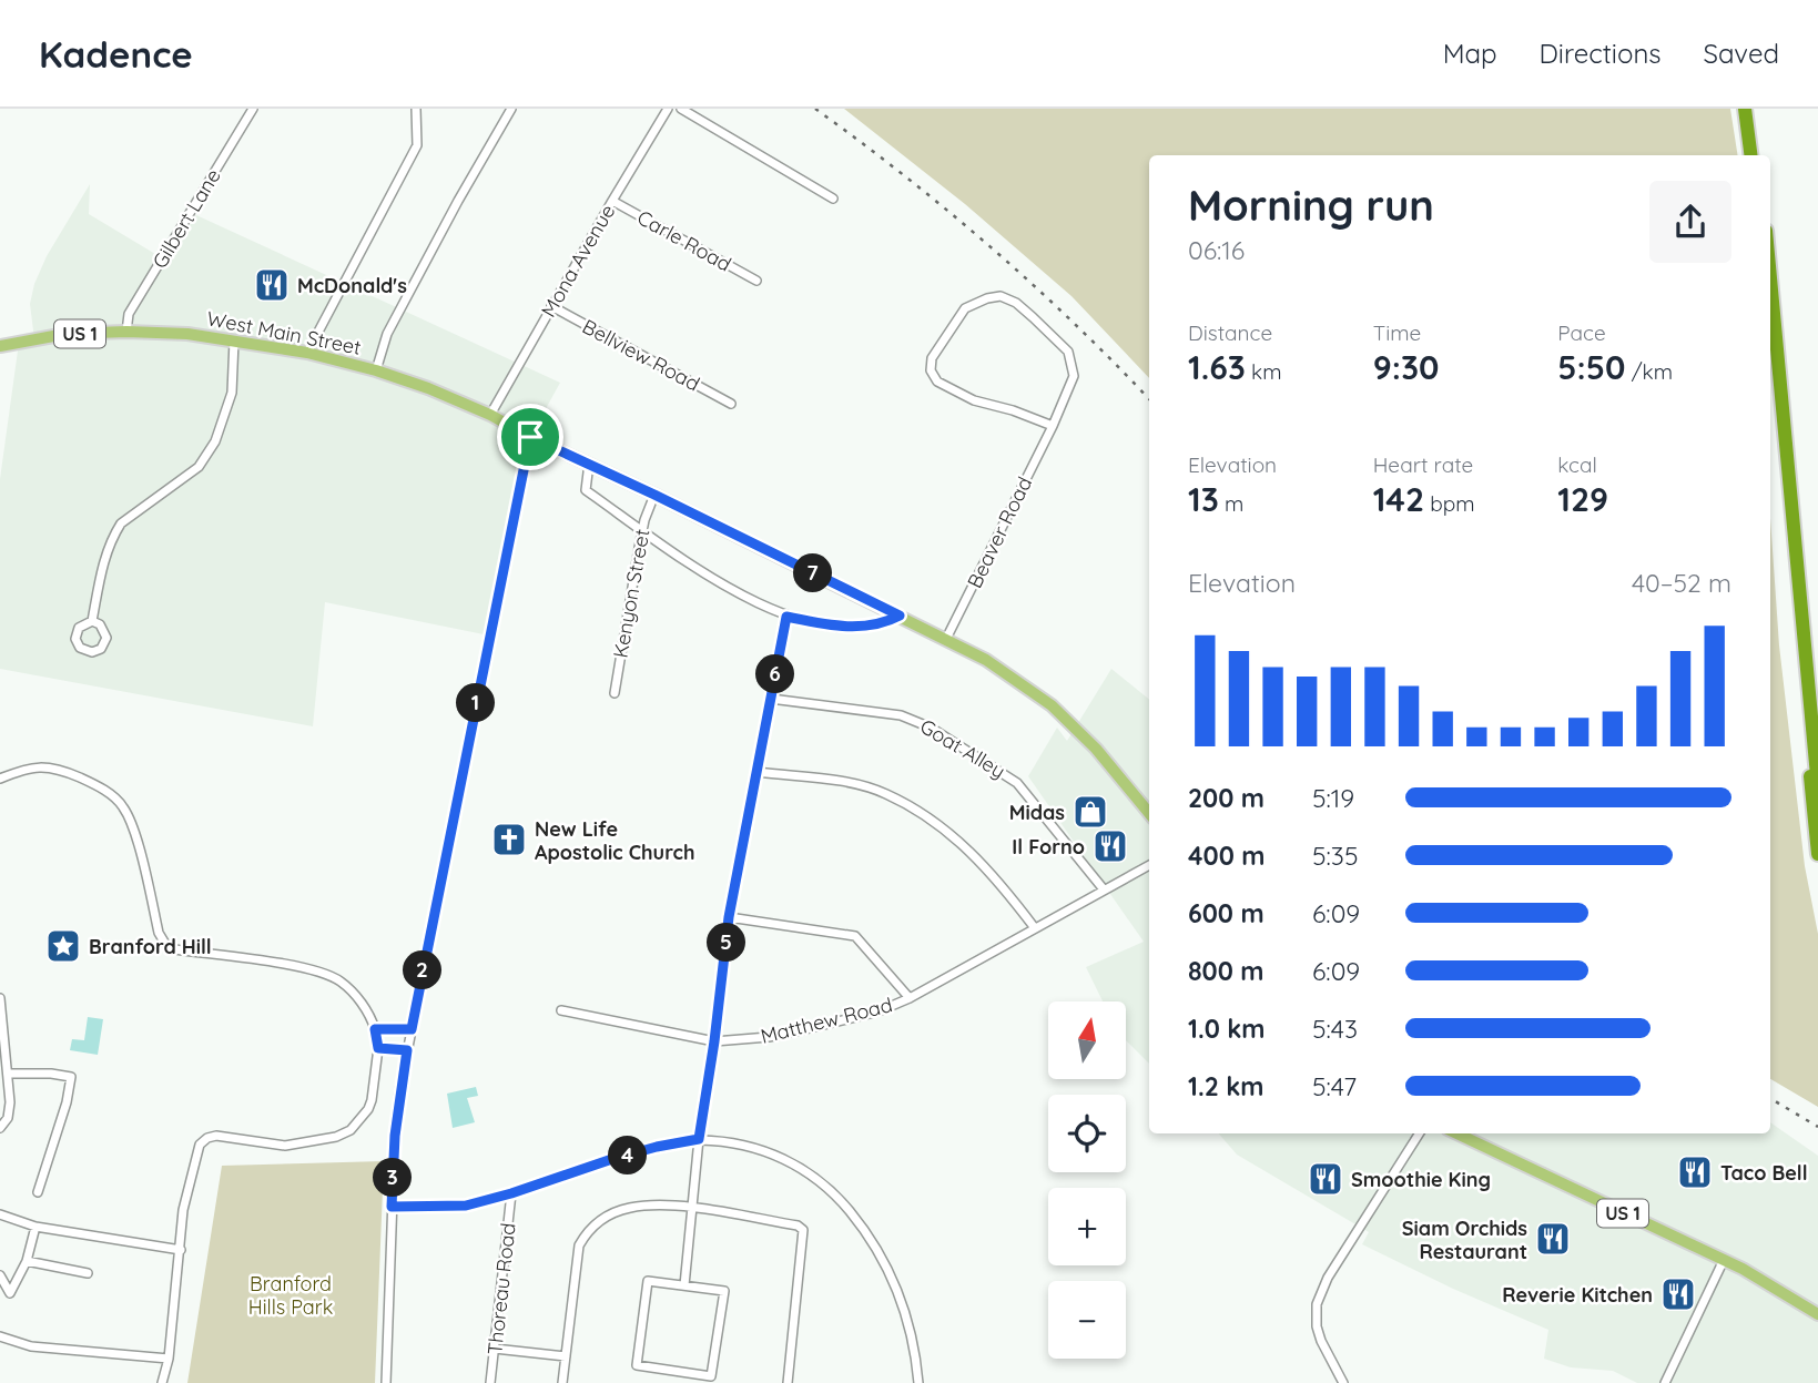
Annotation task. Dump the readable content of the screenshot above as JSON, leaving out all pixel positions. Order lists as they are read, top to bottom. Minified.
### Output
{"streets":{"main road":["West Main Street","US 1"],"street":["Gilbert Lane","Carle Road","Mona Avenue","Bellview Road","Beaver Road","Kenyon Street","Goat Alley","Matthew Road","Thoreau Road"]},"crossings":[["Gilbert Lane","West Main Street"],["Carle Road","Mona Avenue"],["Mona Avenue","West Main Street"],["Mona Avenue","Bellview Road"],["West Main Street","Beaver Road"],["West Main Street","Kenyon Street"],["Goat Alley","Matthew Road"]],"parks":["Branford Hills Park"],"places":{"restaurant":["McDonald's","Il Forno","Taco Bell","Smoothie King","Siam Orchids Restaurant","Reverie Kitchen"],"shop":["Midas"],"church":["New Life Apostolic Church"],"place":["Branford Hill"]},"north":"top","page":{"header":"Kadence","nav":["Map","Directions","Saved"],"heading":["Morning run","06:16"],"stats":[["Distance","1.63 km"],["Time","9:30"],["Pace","5:50 /km"],["Elevation","13 m"],["Heart rate","142 bpm"],["kcal","129"]],"chart":["Elevation","40–52 m"],"pins":["7","6","1","5","2","4","3"],"list":[{"name":"200 m","note":"5:19"},{"name":"400 m","note":"5:35"},{"name":"600 m","note":"6:09"},{"name":"800 m","note":"6:09"},{"name":"1.0 km","note":"5:43"},{"name":"1.2 km","note":"5:47"}],"map_buttons":["+","−"]}}
